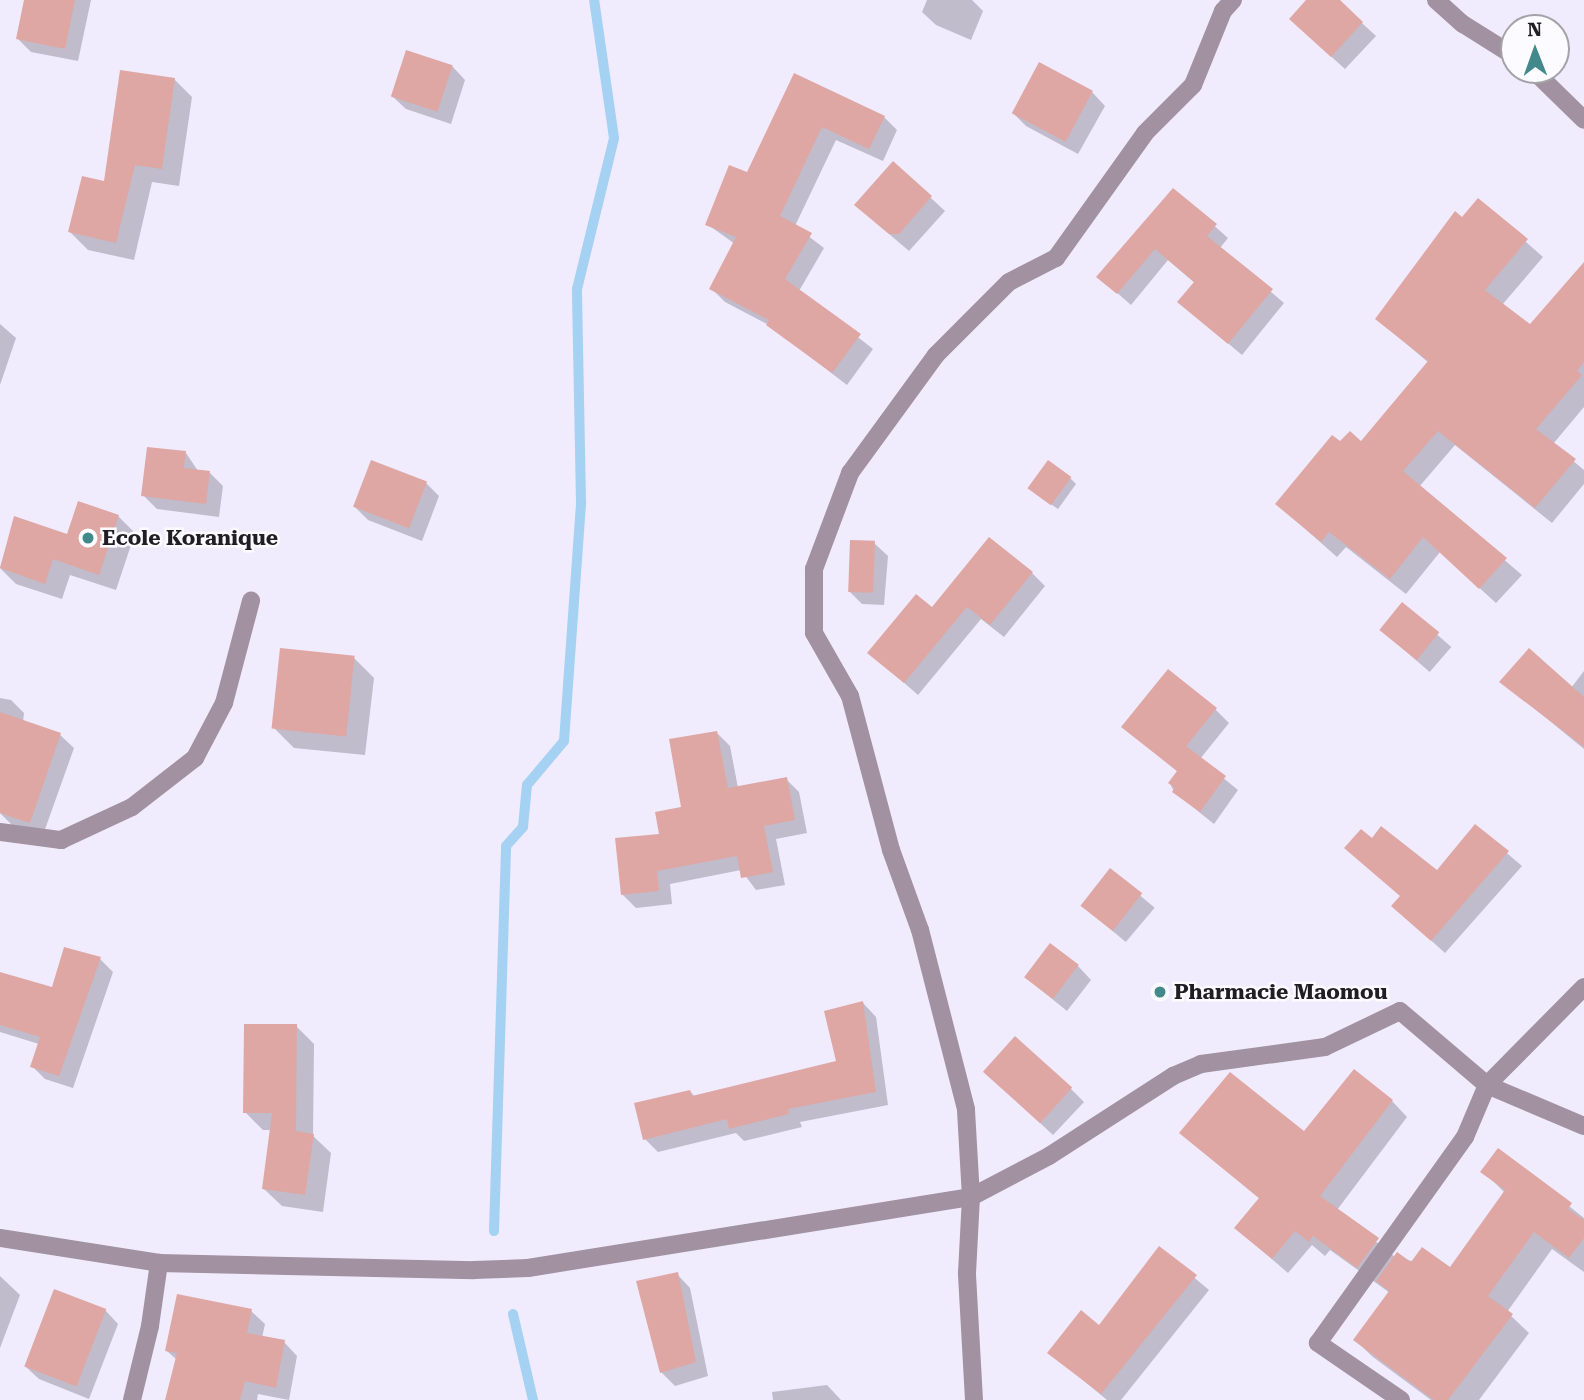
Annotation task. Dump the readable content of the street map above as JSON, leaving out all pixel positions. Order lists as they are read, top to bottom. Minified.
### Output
{"places":["Ecole Koranique","Pharmacie Maomou"],"north":"top"}
